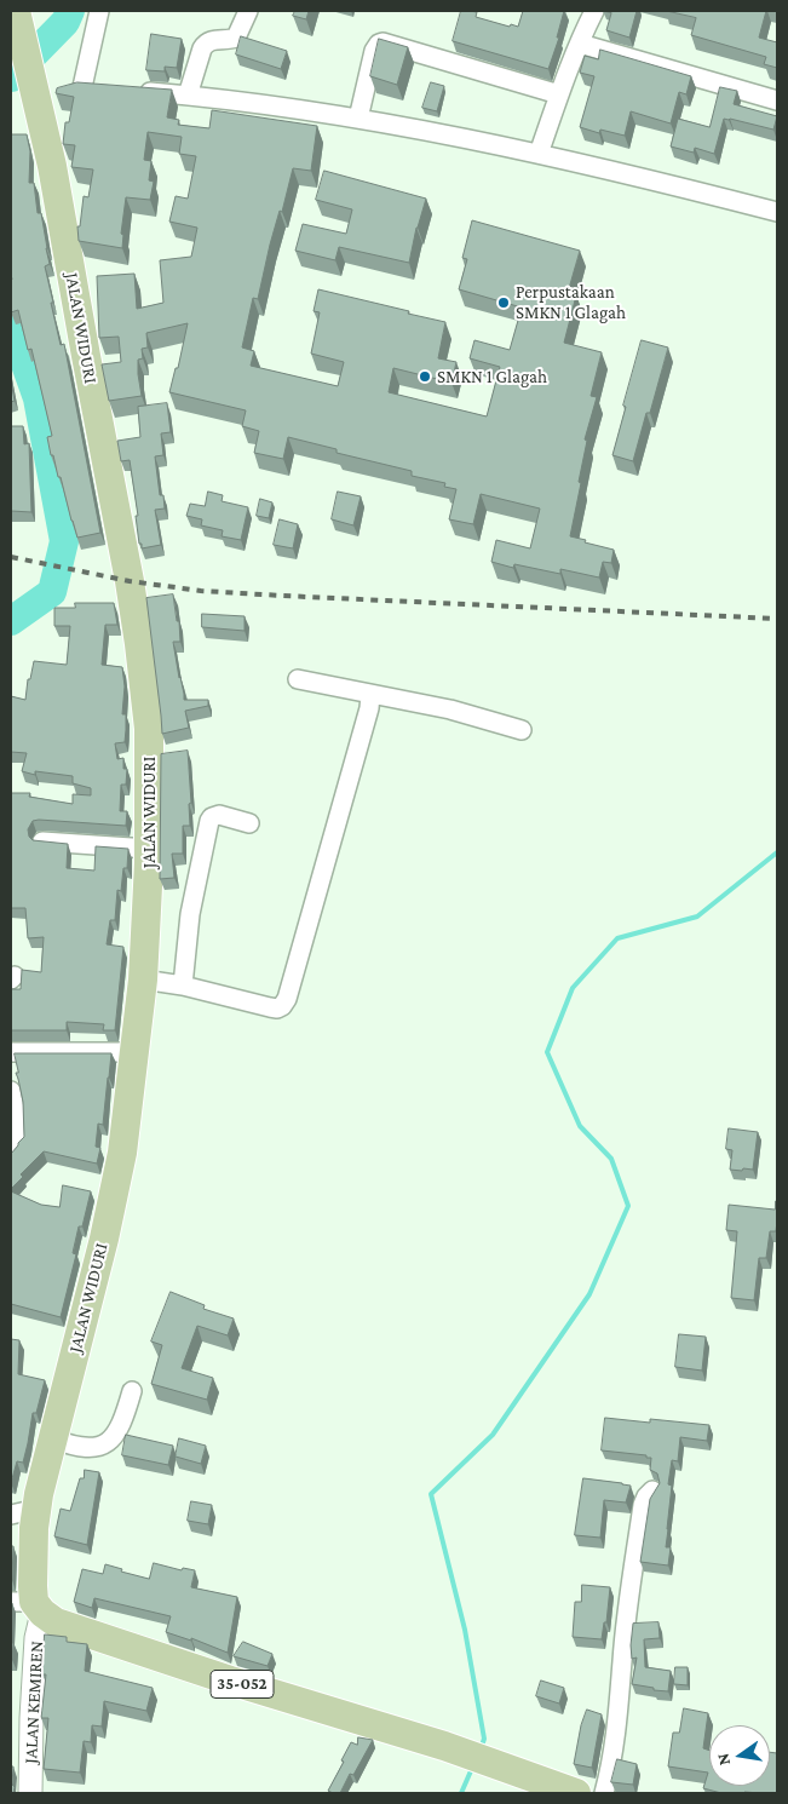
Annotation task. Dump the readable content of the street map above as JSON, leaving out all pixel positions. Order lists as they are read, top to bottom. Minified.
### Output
{"streets":{"main road":["JALAN WIDURI","35-052"],"street":["JALAN KEMIREN"]},"crossings":[["JALAN WIDURI","35-052"],["JALAN WIDURI","JALAN KEMIREN"],["35-052","JALAN KEMIREN"]],"places":["Perpustakaan SMKN 1 Glagah","SMKN 1 Glagah"],"north":"left"}
